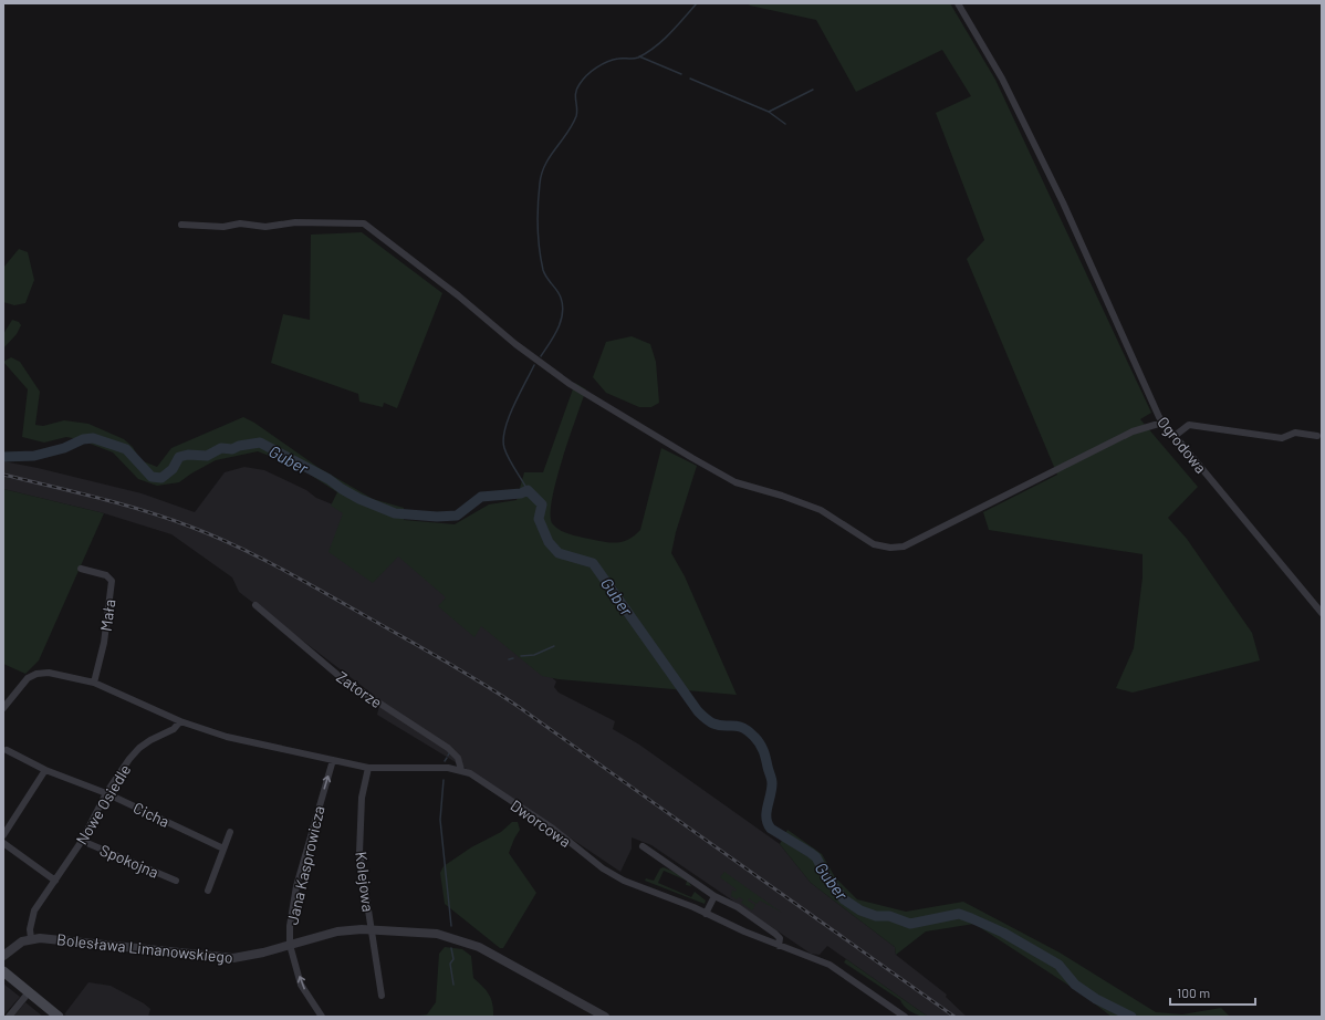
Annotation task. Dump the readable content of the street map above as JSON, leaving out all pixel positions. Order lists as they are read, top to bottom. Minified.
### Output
{"streets":{"street":["Ogrodowa","Mała","Zatorze","Nowe Osiedle","Cicha","Dworcowa","Spokojna","Jana Kasprowicza","Kolejowa","Bolesława Limanowskiego"]},"crossings":[["Mała","Dworcowa"],["Zatorze","Dworcowa"],["Nowe Osiedle","Cicha"],["Nowe Osiedle","Dworcowa"],["Nowe Osiedle","Spokojna"],["Nowe Osiedle","Bolesława Limanowskiego"],["Dworcowa","Jana Kasprowicza"],["Dworcowa","Kolejowa"],["Jana Kasprowicza","Bolesława Limanowskiego"],["Kolejowa","Bolesława Limanowskiego"]],"one_way":["Jana Kasprowicza"],"water":["Guber"],"scale_bar":"100 m"}
